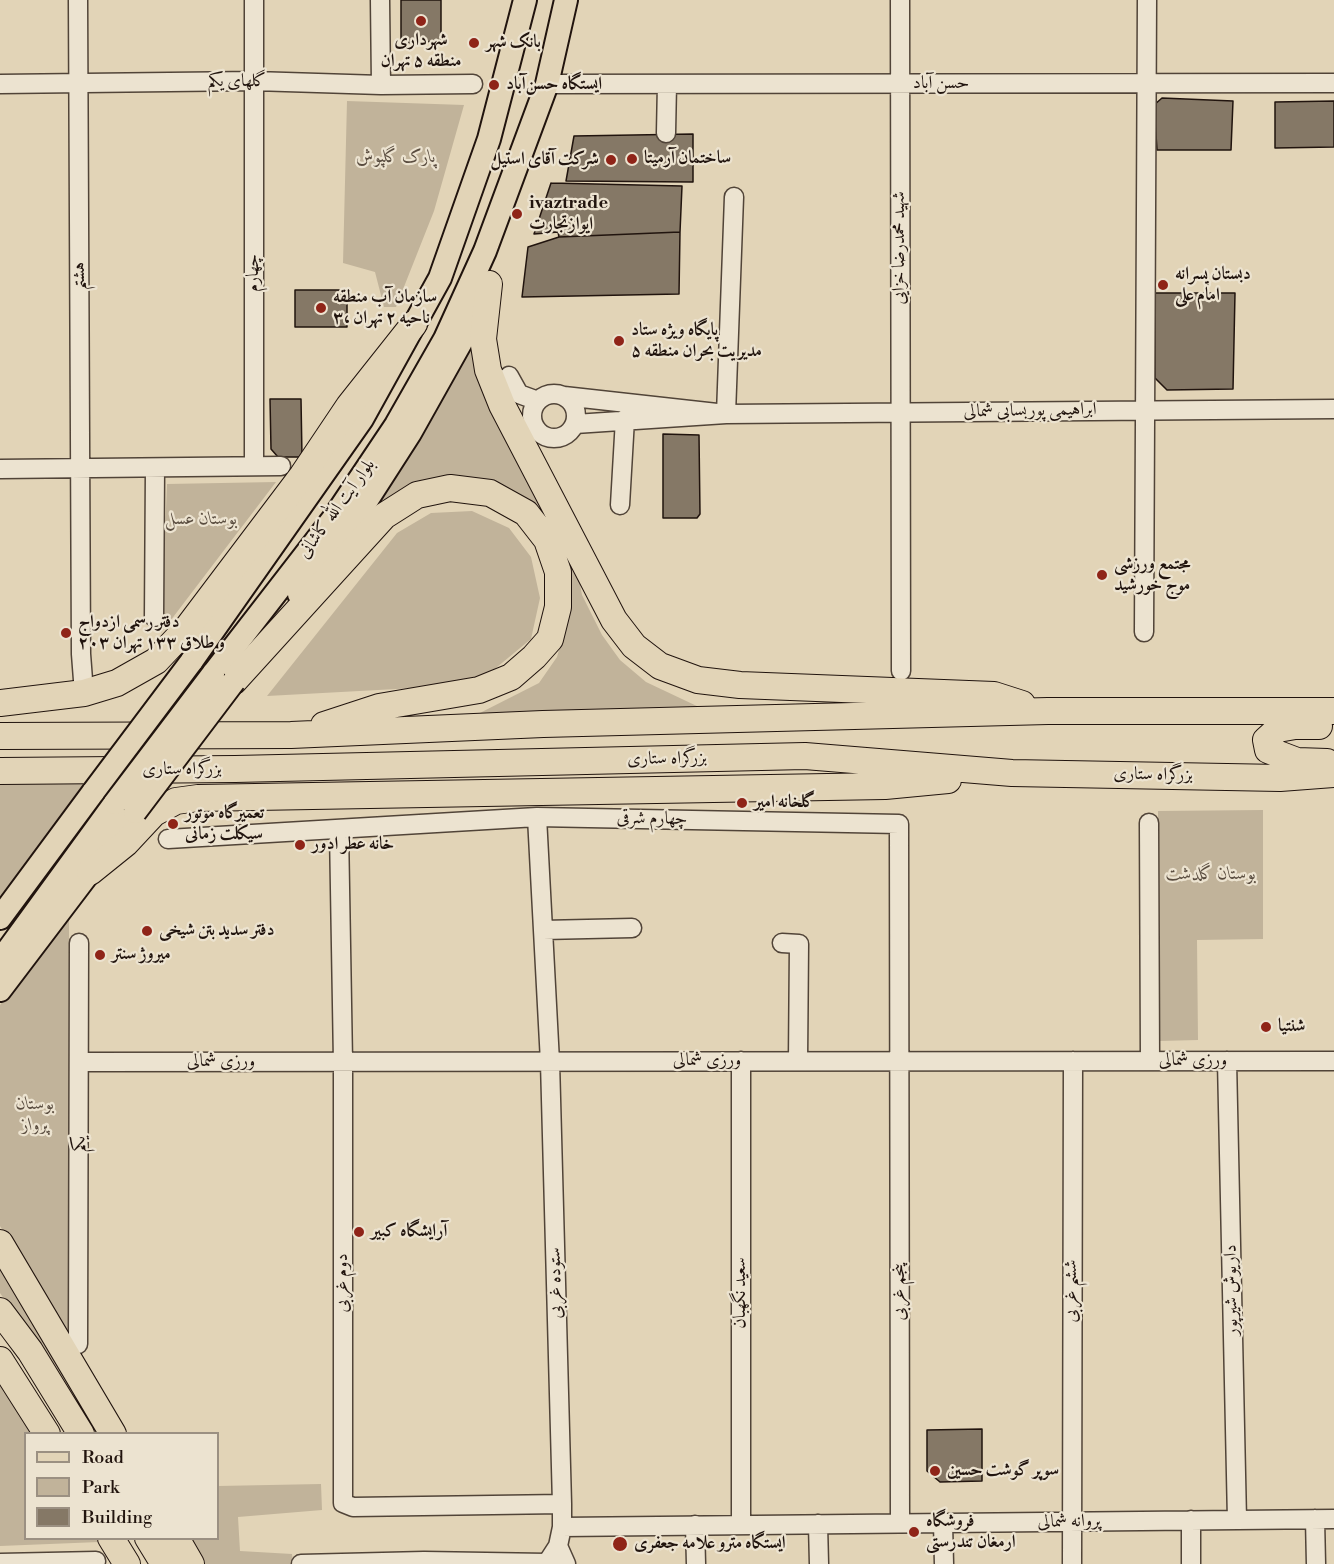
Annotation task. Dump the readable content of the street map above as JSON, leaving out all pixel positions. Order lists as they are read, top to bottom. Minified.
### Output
{"streets":{"highway":["بزرگراه ستاری"],"main road":["بلوار آیت الله کاشانی"],"street":["گلهای یکم","حسن آباد","شهید محمدرضا خزایی","چهارم","هشتم","ابراهیمی پوربسابی شمالی","چهارم شرقی","ورزی شمالی","یکم","دوم غربی","ستوده غربی","داریوش شیرپور","ششم غربی","پنجم غربی","سعید نگهبان","پروانه شمالی"]},"crossings":[["گلهای یکم","چهارم"],["گلهای یکم","هشتم"],["حسن آباد","شهید محمدرضا خزایی"],["حسن آباد","بلوار آیت الله کاشانی"],["شهید محمدرضا خزایی","ابراهیمی پوربسابی شمالی"],["چهارم شرقی","ورزی شمالی"],["چهارم شرقی","دوم غربی"],["چهارم شرقی","ستوده غربی"],["چهارم شرقی","پنجم غربی"],["ورزی شمالی","یکم"],["ورزی شمالی","دوم غربی"],["ورزی شمالی","ستوده غربی"],["ورزی شمالی","داریوش شیرپور"],["ورزی شمالی","ششم غربی"],["ورزی شمالی","پنجم غربی"],["ورزی شمالی","سعید نگهبان"],["دوم غربی","ستوده غربی"],["ستوده غربی","پروانه شمالی"],["داریوش شیرپور","پروانه شمالی"],["ششم غربی","پروانه شمالی"],["پنجم غربی","پروانه شمالی"],["سعید نگهبان","پروانه شمالی"]],"parks":["پارک گلپوش","بوستان عسل","بوستان گلدشت","بوستان پرواز"],"places":["شهرداری منطقه ۵ تهران","بانک شهر","ایستگاه حسن‌آباد","ساختمان آرمیتا","شرکت آقای استیل","ivaztrade ایوازتجارت","دبستان پسرانه امام علی","سازمان آب منطقه ۳، ناحیه ۲ تهران","پایگاه ویژه ستاد مدیریت بحران منطقه ۵","مجتمع ورزشی موج خورشید","دفتر رسمی ازدواج ۲۰۳ و طلاق ۱۳۳ تهران","گلخانه امیر","تعمیرگاه موتور سیکلت زمانی","خانه عطر ادور","دفتر سدید بتن شیخی","میروژ سنتر","شنتیا","آرایشگاه کبیر","سوپر گوشت حسین","فروشگاه ارمغان تندرستی","ایستگاه مترو علامه جعفری"],"legend":["Road","Park","Building"]}
